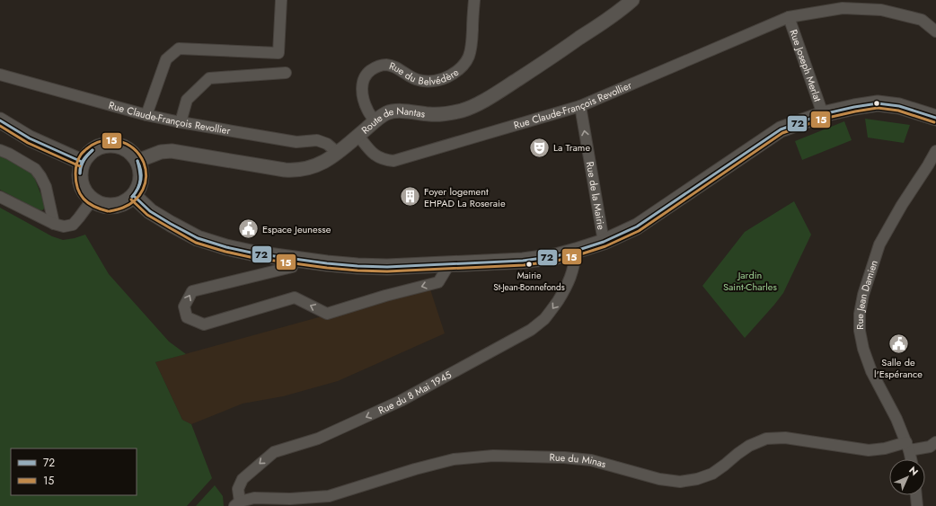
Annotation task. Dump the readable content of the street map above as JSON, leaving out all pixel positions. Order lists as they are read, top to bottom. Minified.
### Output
{"streets":{"street":["Rue Joseph Merlat","Rue du Belvédère","Rue Claude-François Revollier","Route de Nantas","Rue de la Mairie","Rue Jean Damien","Rue du 8 Mai 1945","Rue du Minas"]},"crossings":[["Rue Joseph Merlat","Rue Claude-François Revollier"],["Rue du Belvédère","Route de Nantas"],["Rue Claude-François Revollier","Route de Nantas"],["Rue Claude-François Revollier","Rue de la Mairie"],["Rue Jean Damien","Rue du Minas"],["Rue du 8 Mai 1945","Rue du Minas"]],"one_way":["Rue de la Mairie","Rue du 8 Mai 1945"],"parks":["Jardin Saint-Charles"],"places":{"theatre":["La Trame"],"building":["Foyer logement EHPAD La Roseraie"],"public building":["Espace Jeunesse","Salle de l'Espérance"],"other":["Mairie St-Jean-Bonnefonds"]},"lines":["transit line 72","transit line 15"],"legend":["72","15"],"north":"top right"}
